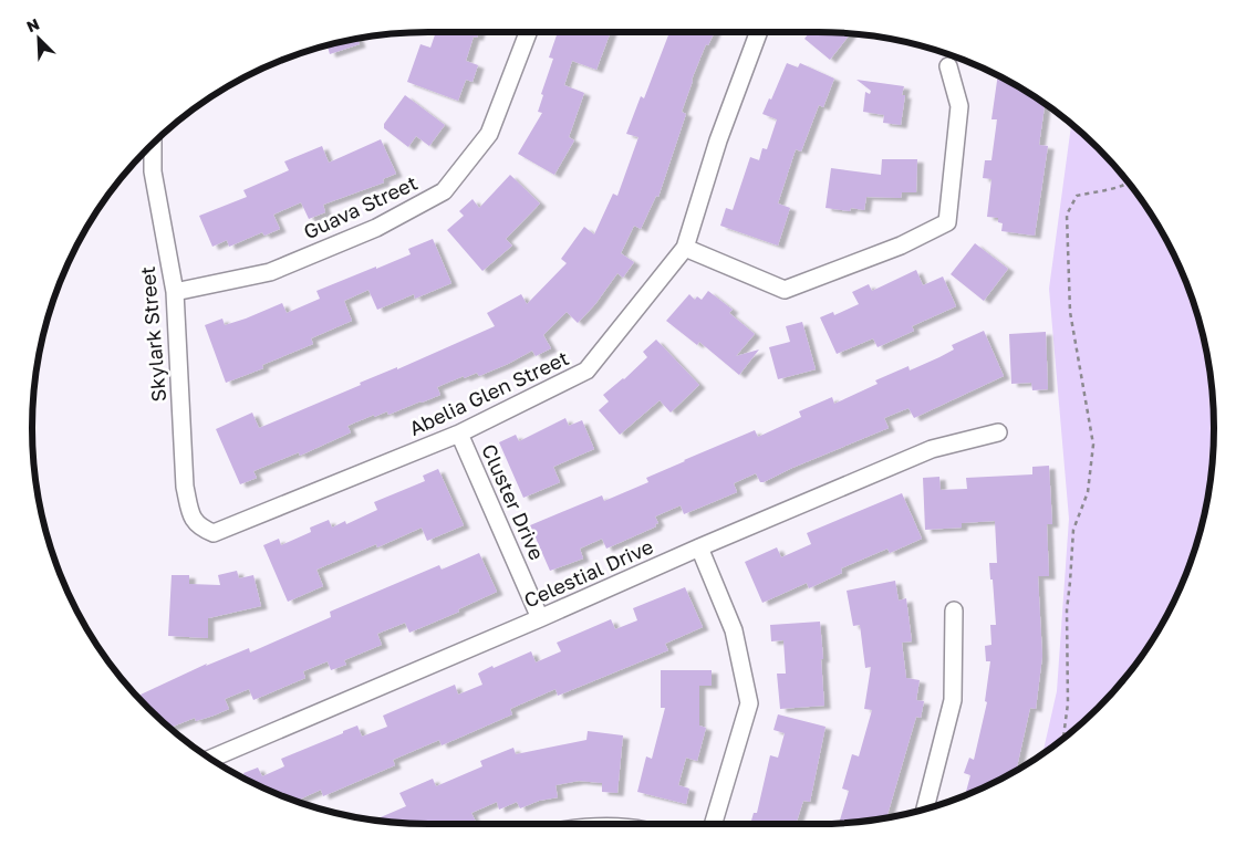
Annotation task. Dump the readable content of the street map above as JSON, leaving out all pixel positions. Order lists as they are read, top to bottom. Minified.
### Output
{"streets":{"street":["Guava Street","Skylark Street","Abelia Glen Street","Cluster Drive","Celestial Drive"]},"crossings":[["Guava Street","Skylark Street"],["Skylark Street","Abelia Glen Street"],["Abelia Glen Street","Cluster Drive"],["Cluster Drive","Celestial Drive"]],"north":"top left"}
